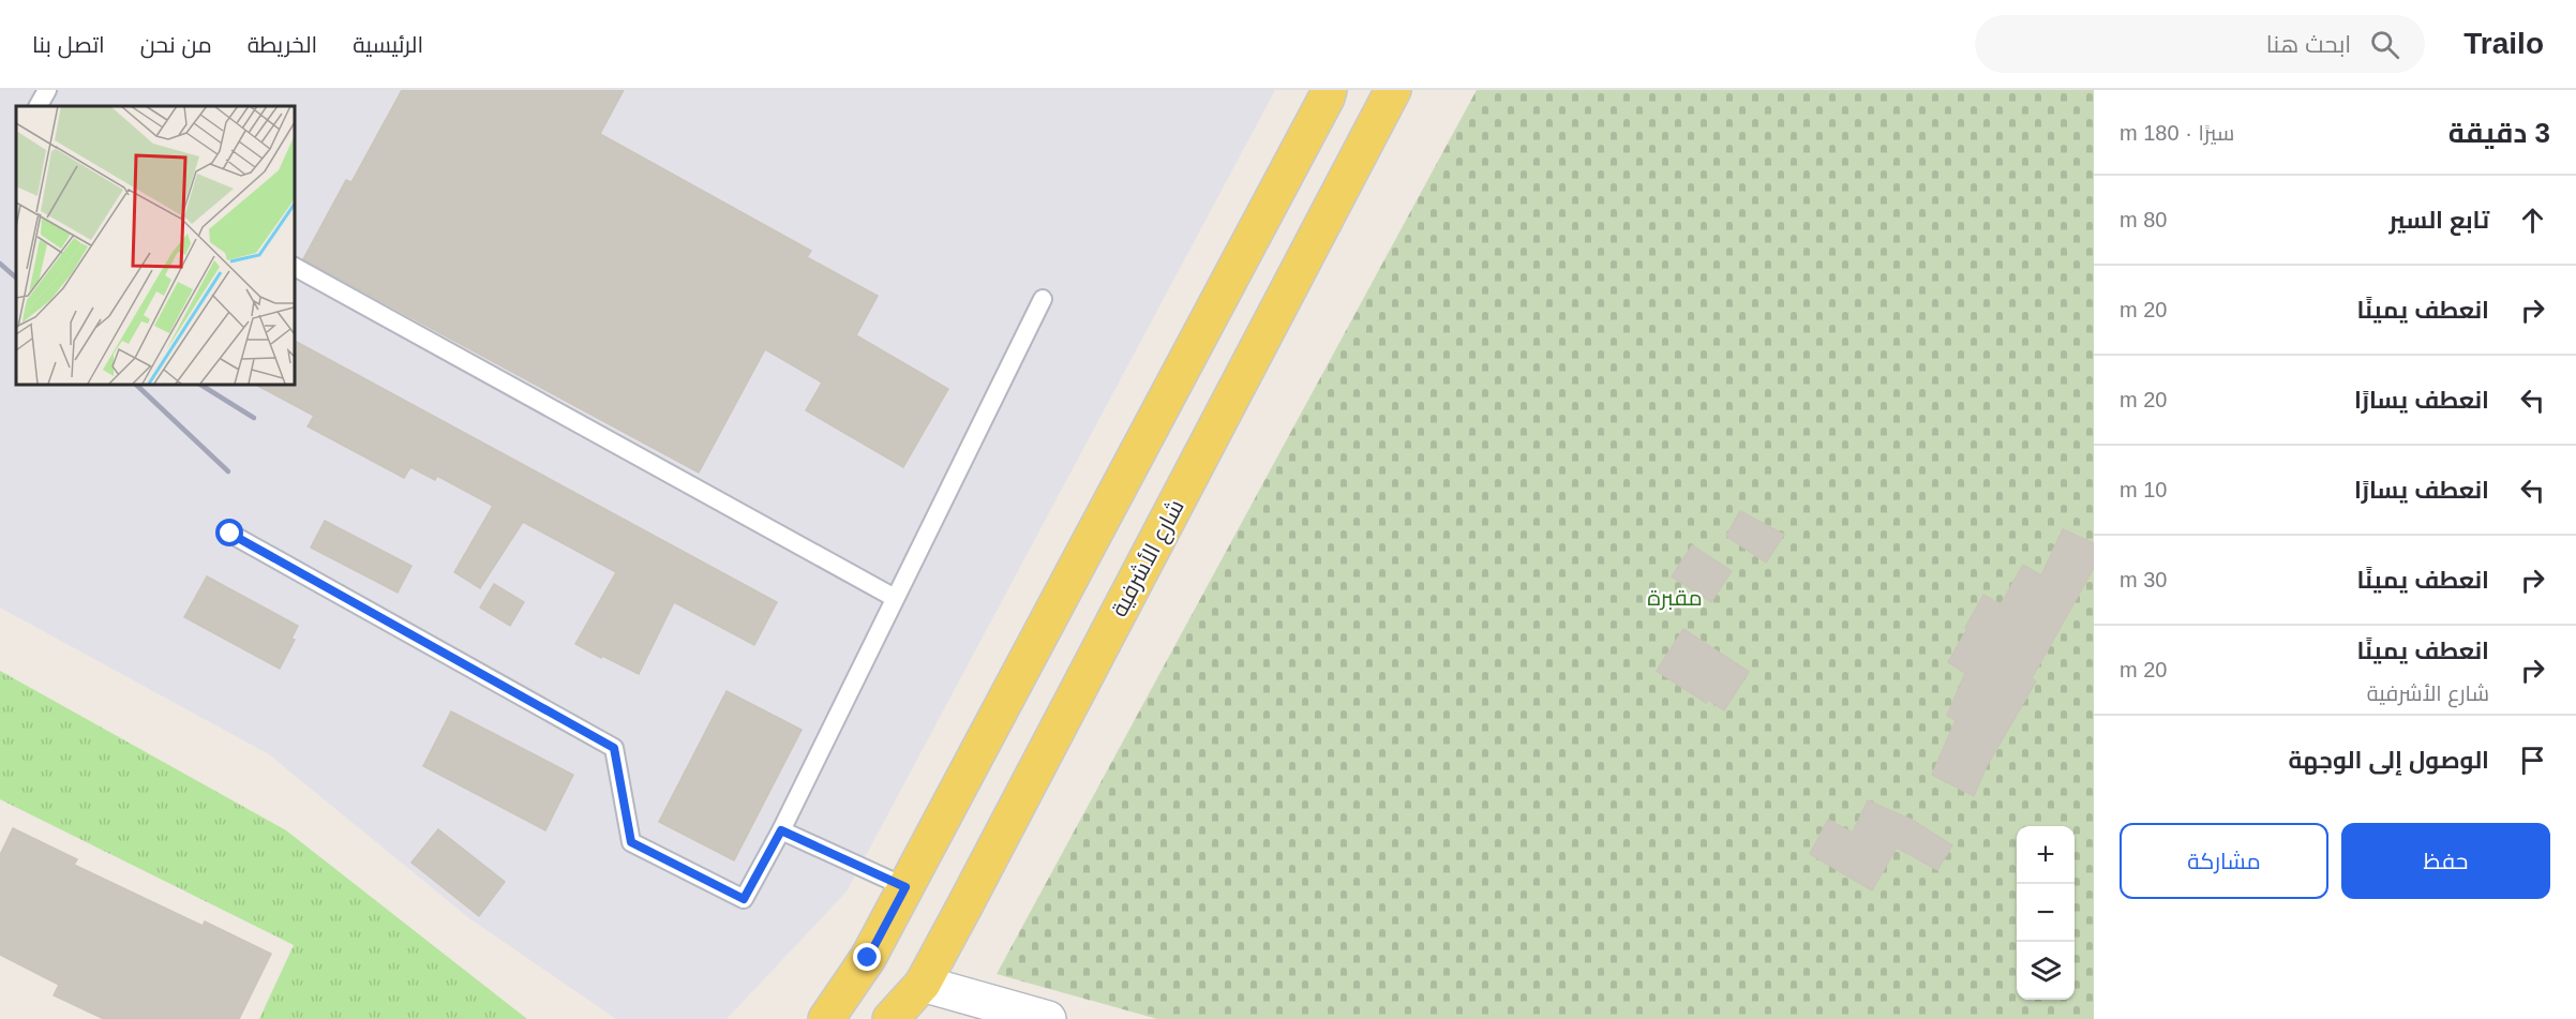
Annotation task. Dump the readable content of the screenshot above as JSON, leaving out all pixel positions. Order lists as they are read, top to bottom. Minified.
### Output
{"streets":{"main road":["شارع الأشرفية"]},"parks":["مقبرة"],"page":{"header":"Trailo","search":"ابحث هنا","nav":["الرئيسية","الخريطة","من نحن","اتصل بنا"],"heading":["3 دقيقة","سيرًا · 180 m"],"list":[["تابع السير","80 m"],["انعطف يمينًا","20 m"],["انعطف يسارًا","20 m"],["انعطف يسارًا","10 m"],["انعطف يمينًا","30 m"],["انعطف يمينًا","شارع الأشرفية","20 m"],"الوصول إلى الوجهة"],"buttons":["حفظ","مشاركة"],"map_buttons":["+","−"]}}
